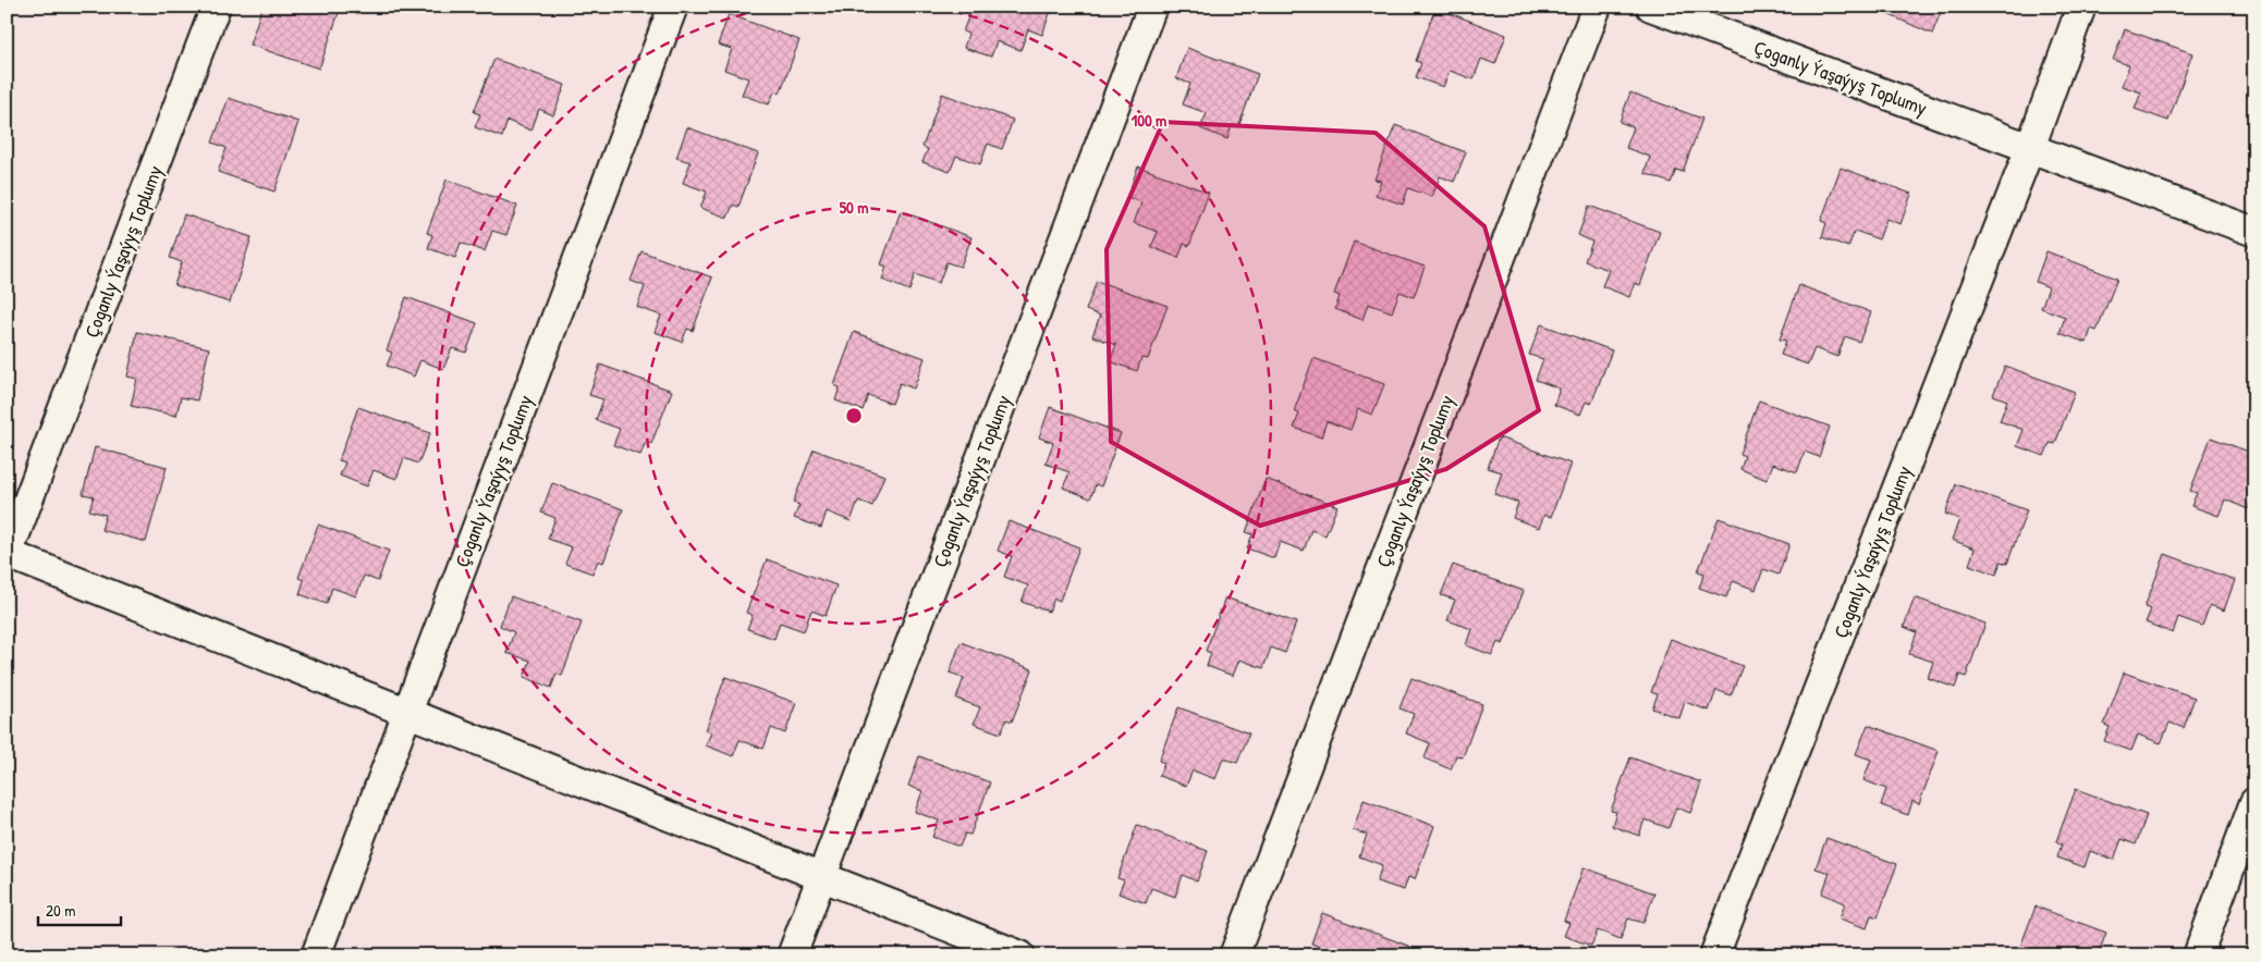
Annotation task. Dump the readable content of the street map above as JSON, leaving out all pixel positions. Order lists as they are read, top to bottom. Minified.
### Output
{"streets":{"street":["Çoganly Ýaşaýyş Toplumy"]},"scale_bar":"20 m","rings":["100 m","50 m"]}
